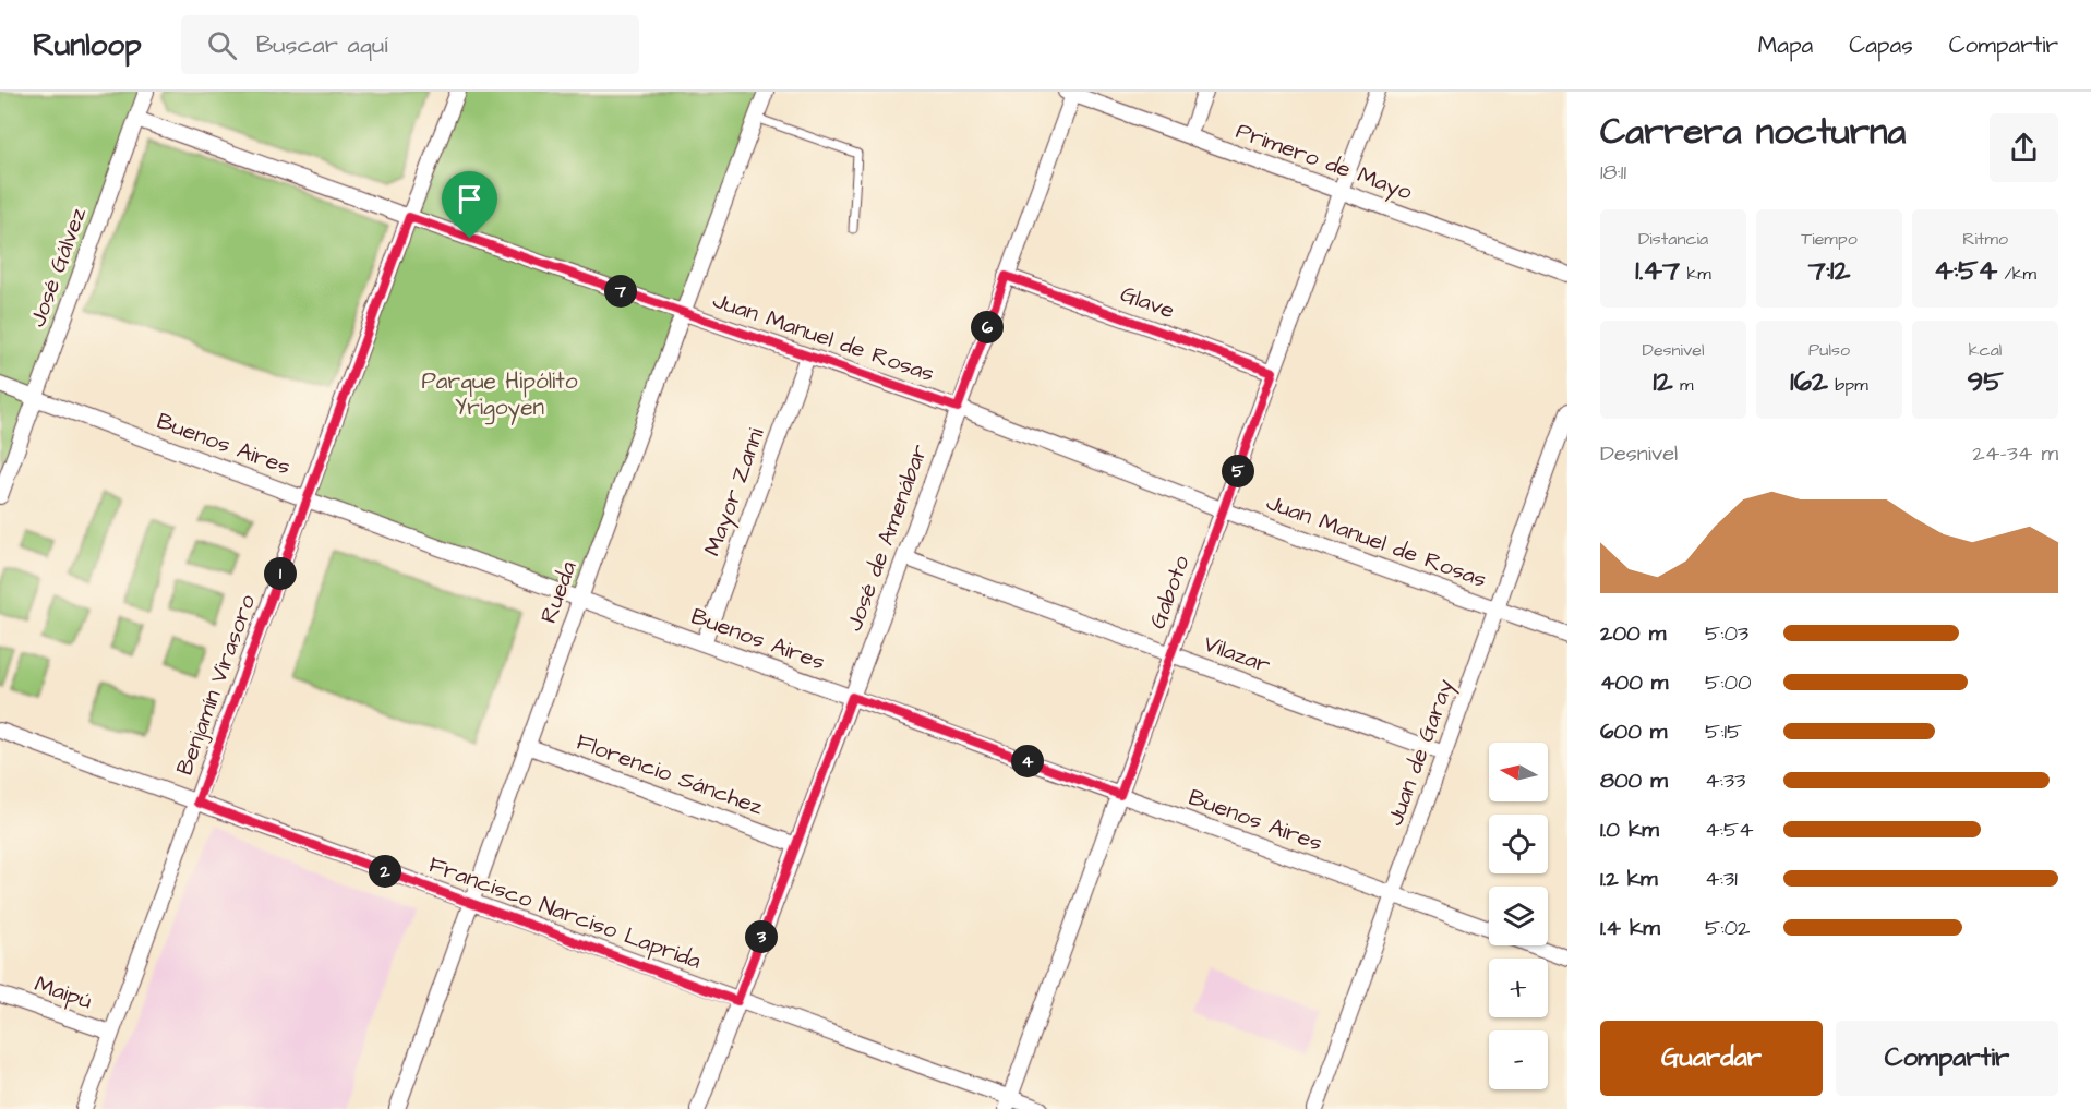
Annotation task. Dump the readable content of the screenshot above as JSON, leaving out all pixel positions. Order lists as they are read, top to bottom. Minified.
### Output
{"streets":{"street":["Primero de Mayo","José Gálvez","Glave","Juan Manuel de Rosas","Buenos Aires","Mayor Zanni","José de Amenábar","Rueda","Gaboto","Vilazar","Benjamín Virasoro","Juan de Garay","Florencio Sánchez","Francisco Narciso Laprida","Maipú"]},"crossings":[["Primero de Mayo","José de Amenábar"],["Primero de Mayo","Gaboto"],["José Gálvez","Juan Manuel de Rosas"],["José Gálvez","Buenos Aires"],["Glave","José de Amenábar"],["Glave","Gaboto"],["Juan Manuel de Rosas","Mayor Zanni"],["Juan Manuel de Rosas","José de Amenábar"],["Juan Manuel de Rosas","Rueda"],["Juan Manuel de Rosas","Gaboto"],["Juan Manuel de Rosas","Benjamín Virasoro"],["Juan Manuel de Rosas","Juan de Garay"],["Buenos Aires","Mayor Zanni"],["Buenos Aires","José de Amenábar"],["Buenos Aires","Rueda"],["Buenos Aires","Gaboto"],["Buenos Aires","Benjamín Virasoro"],["Buenos Aires","Juan de Garay"],["José de Amenábar","Vilazar"],["José de Amenábar","Florencio Sánchez"],["José de Amenábar","Francisco Narciso Laprida"],["Rueda","Florencio Sánchez"],["Rueda","Francisco Narciso Laprida"],["Gaboto","Vilazar"],["Gaboto","Francisco Narciso Laprida"],["Vilazar","Juan de Garay"],["Benjamín Virasoro","Francisco Narciso Laprida"],["Benjamín Virasoro","Maipú"]],"parks":["Parque Hipólito Yrigoyen"],"north":"left","page":{"header":"Runloop","search":"Buscar aquí","nav":["Mapa","Capas","Compartir"],"heading":["Carrera nocturna","18:11"],"stats":[["Distancia","1.47 km"],["Tiempo","7:12"],["Ritmo","4:54 /km"],["Desnivel","12 m"],["Pulso","162 bpm"],["kcal","95"]],"pins":["7","6","5","1","4","2","3"],"chart":["Desnivel","24–34 m"],"list":[{"name":"200 m","note":"5:03"},{"name":"400 m","note":"5:00"},{"name":"600 m","note":"5:15"},{"name":"800 m","note":"4:33"},{"name":"1.0 km","note":"4:54"},{"name":"1.2 km","note":"4:31"},{"name":"1.4 km","note":"5:02"}],"map_buttons":["+","−"],"buttons":["Guardar","Compartir"]}}
